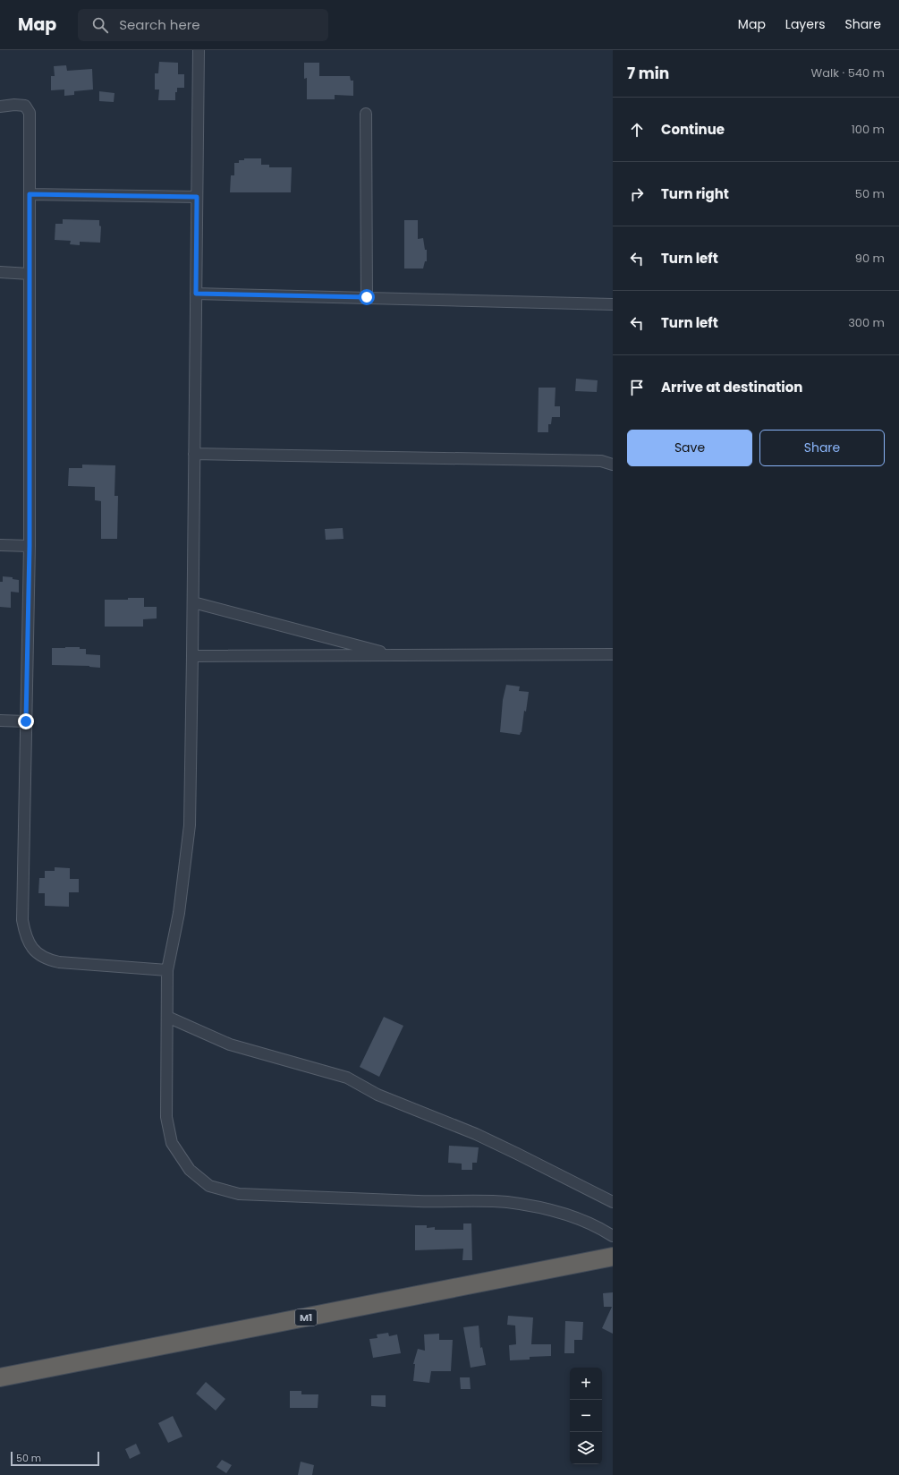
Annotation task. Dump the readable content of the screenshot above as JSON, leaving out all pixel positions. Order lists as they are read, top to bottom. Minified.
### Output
{"streets":{"highway":["M1"]},"scale_bar":"50 m","page":{"header":"Map","search":"Search here","nav":["Map","Layers","Share"],"heading":["7 min","Walk · 540 m"],"list":[["Continue","100 m"],["Turn right","50 m"],["Turn left","90 m"],["Turn left","300 m"],"Arrive at destination"],"buttons":["Save","Share"],"map_buttons":["+","−"],"scale":"50 m"}}
